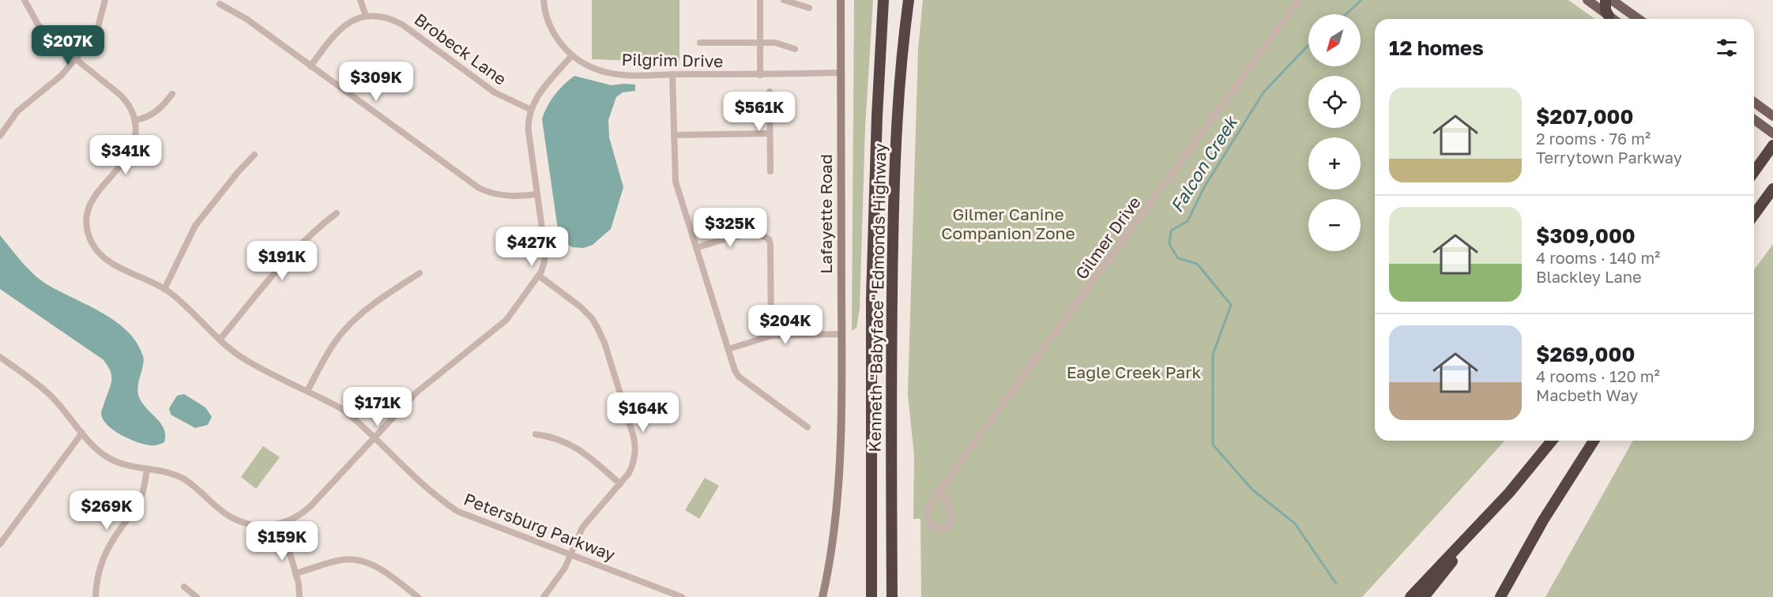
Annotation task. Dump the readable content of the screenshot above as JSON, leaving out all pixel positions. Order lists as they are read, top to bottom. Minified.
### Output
{"streets":{"highway":["Kenneth \"Babyface\" Edmonds Highway"],"main road":["Lafayette Road"],"street":["Brobeck Lane","Pilgrim Drive","Gilmer Drive","Petersburg Parkway"]},"crossings":[["Pilgrim Drive","Lafayette Road"]],"water":["Falcon Creek"],"parks":["Gilmer Canine Companion Zone","Eagle Creek Park"],"north":"bottom left","page":{"map_buttons":["+","−"],"heading":"12 homes","price":["$207K","$309K","$561K","$341K","$325K","$427K","$191K","$204K","$171K","$164K","$269K","$159K"],"list":[{"name":"$207,000","note":"2 rooms · 76 m² · Terrytown Parkway"},{"name":"$309,000","note":"4 rooms · 140 m² · Blackley Lane"},{"name":"$269,000","note":"4 rooms · 120 m² · Macbeth Way"}]}}
